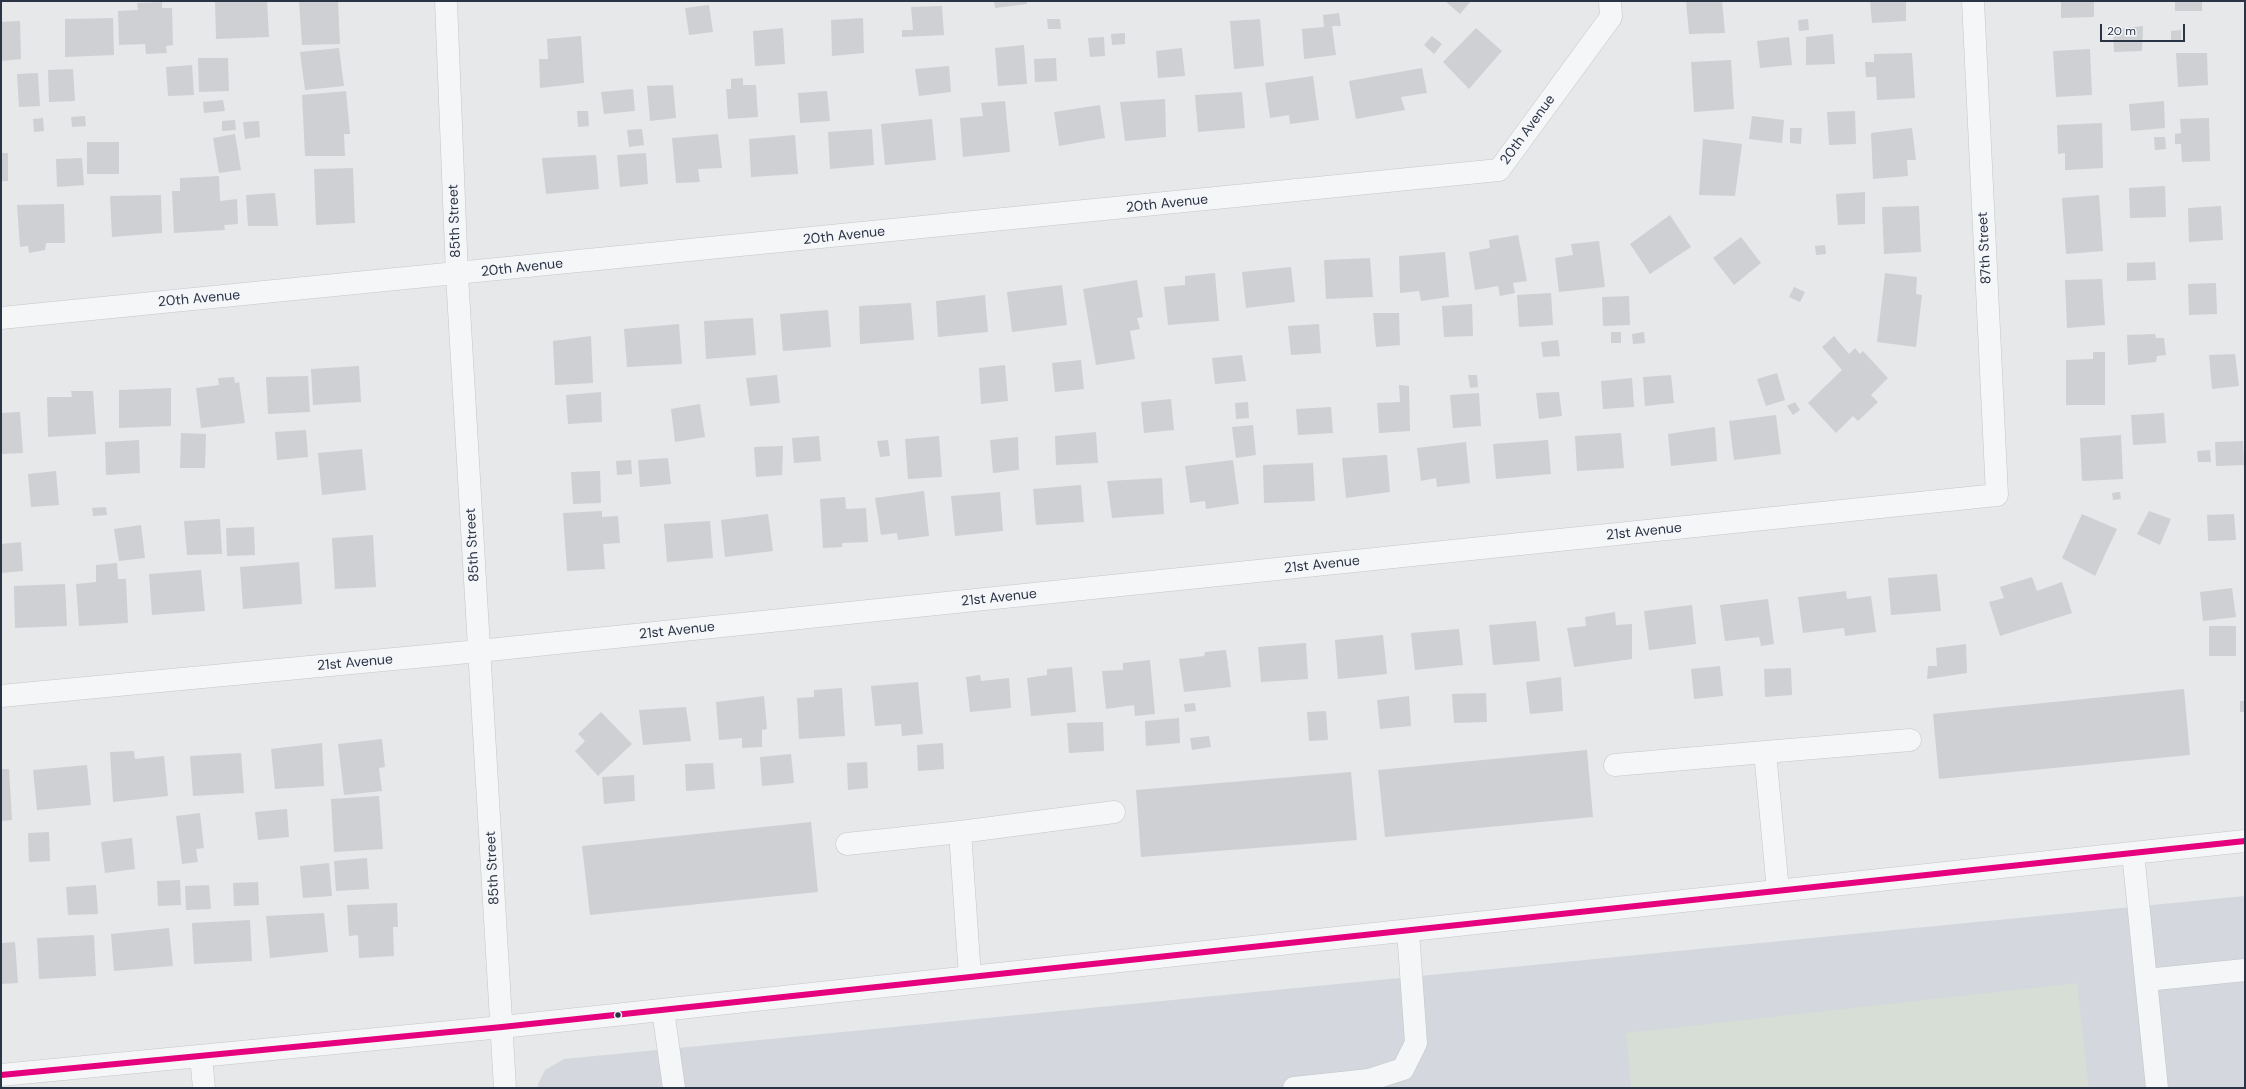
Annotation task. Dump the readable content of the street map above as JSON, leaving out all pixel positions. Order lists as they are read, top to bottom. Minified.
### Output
{"streets":{"street":["20th Avenue","85th Street","87th Street","21st Avenue"]},"crossings":[["20th Avenue","85th Street"],["85th Street","21st Avenue"],["87th Street","21st Avenue"]],"scale_bar":"20 m"}
